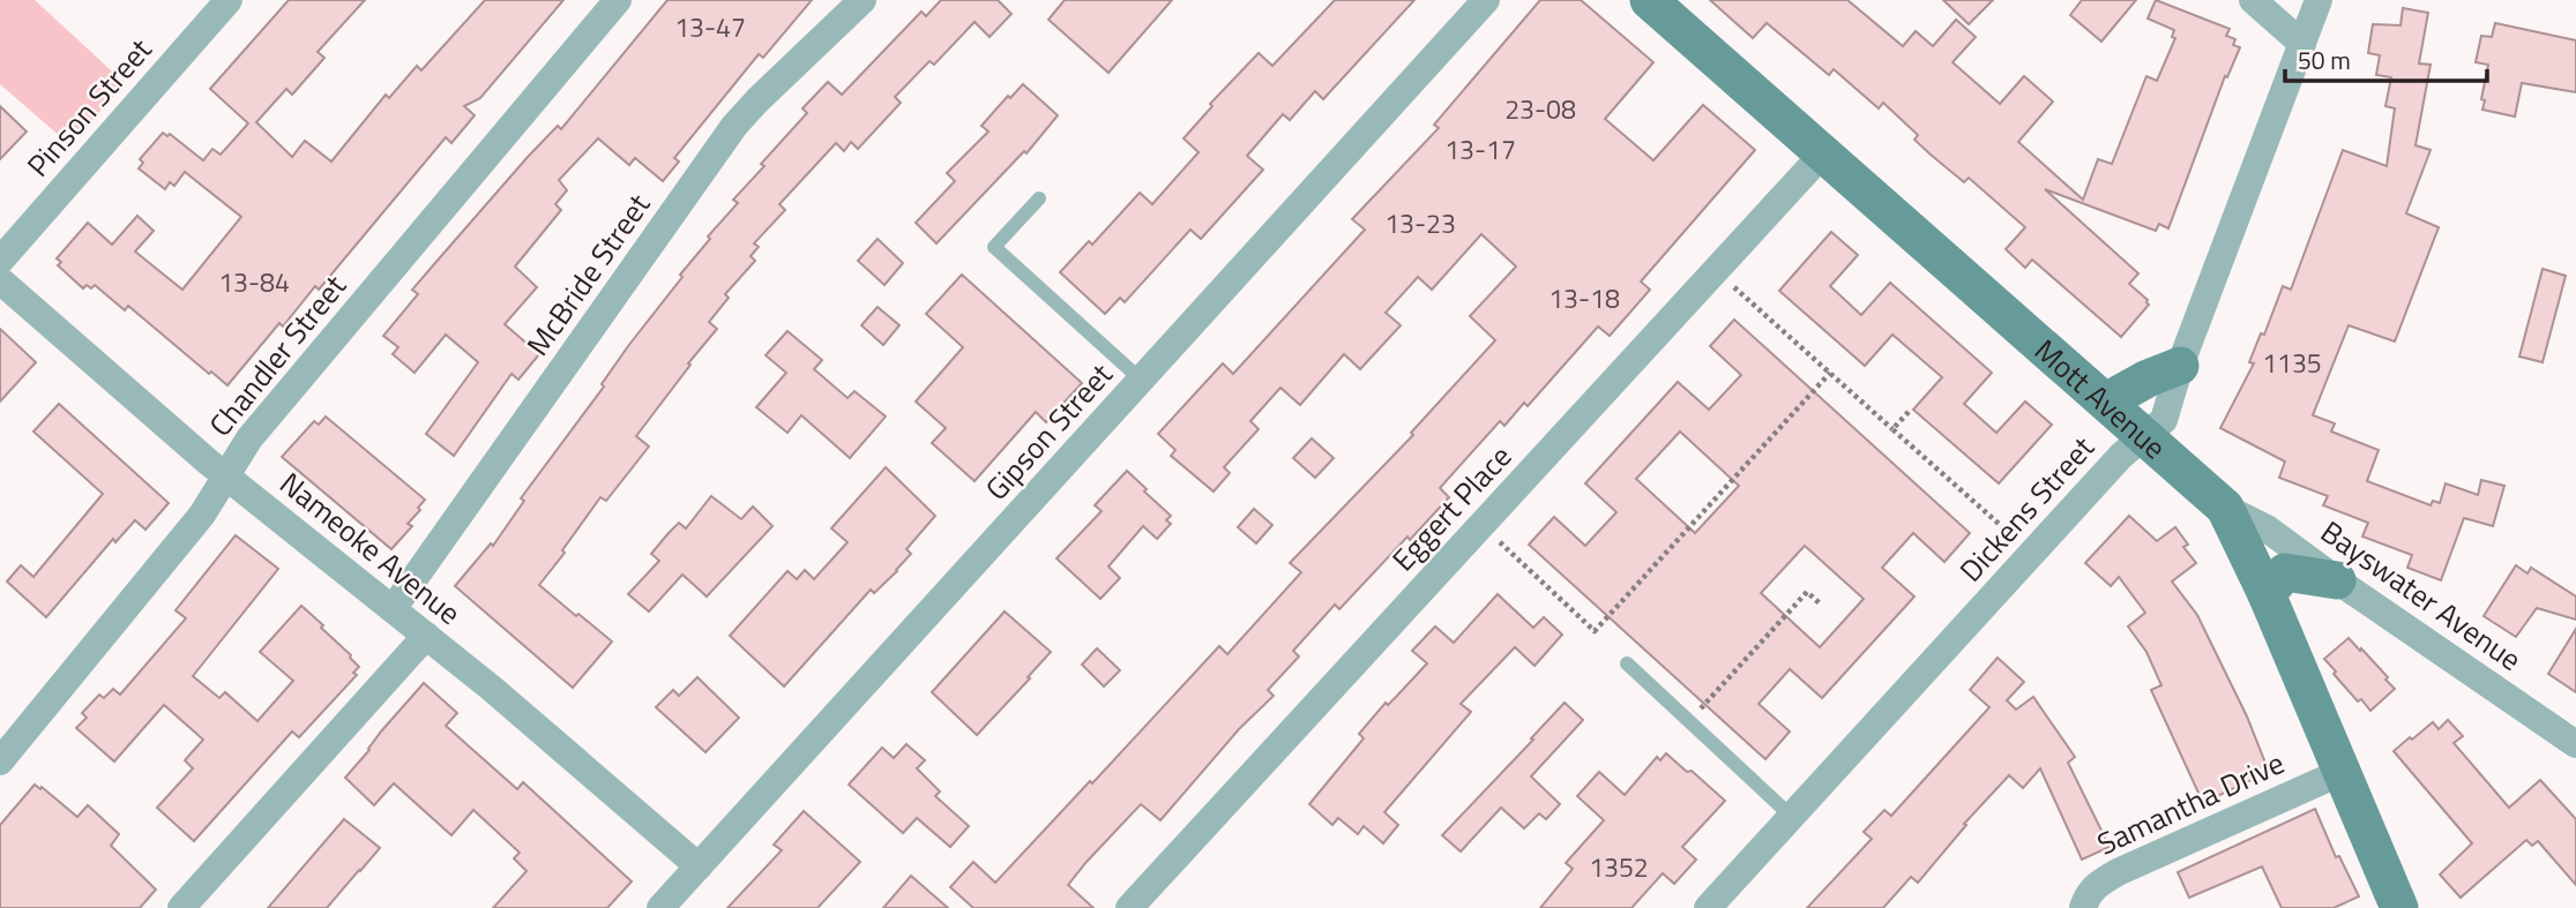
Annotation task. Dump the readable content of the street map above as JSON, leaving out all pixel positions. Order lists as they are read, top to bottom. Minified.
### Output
{"streets":{"street":["Pinson Street","McBride Street","Chandler Street","Mott Avenue","Gipson Street","Eggert Place","Dickens Street","Nameoke Avenue","Bayswater Avenue","Samantha Drive"]},"crossings":[["McBride Street","Nameoke Avenue"],["Chandler Street","Nameoke Avenue"],["Mott Avenue","Eggert Place"],["Mott Avenue","Dickens Street"],["Mott Avenue","Bayswater Avenue"],["Mott Avenue","Samantha Drive"],["Gipson Street","Nameoke Avenue"]],"house_numbers":["13-47","23-08","13-17","13-23","13-84","13-18","1135","1352"],"scale_bar":"50 m"}
